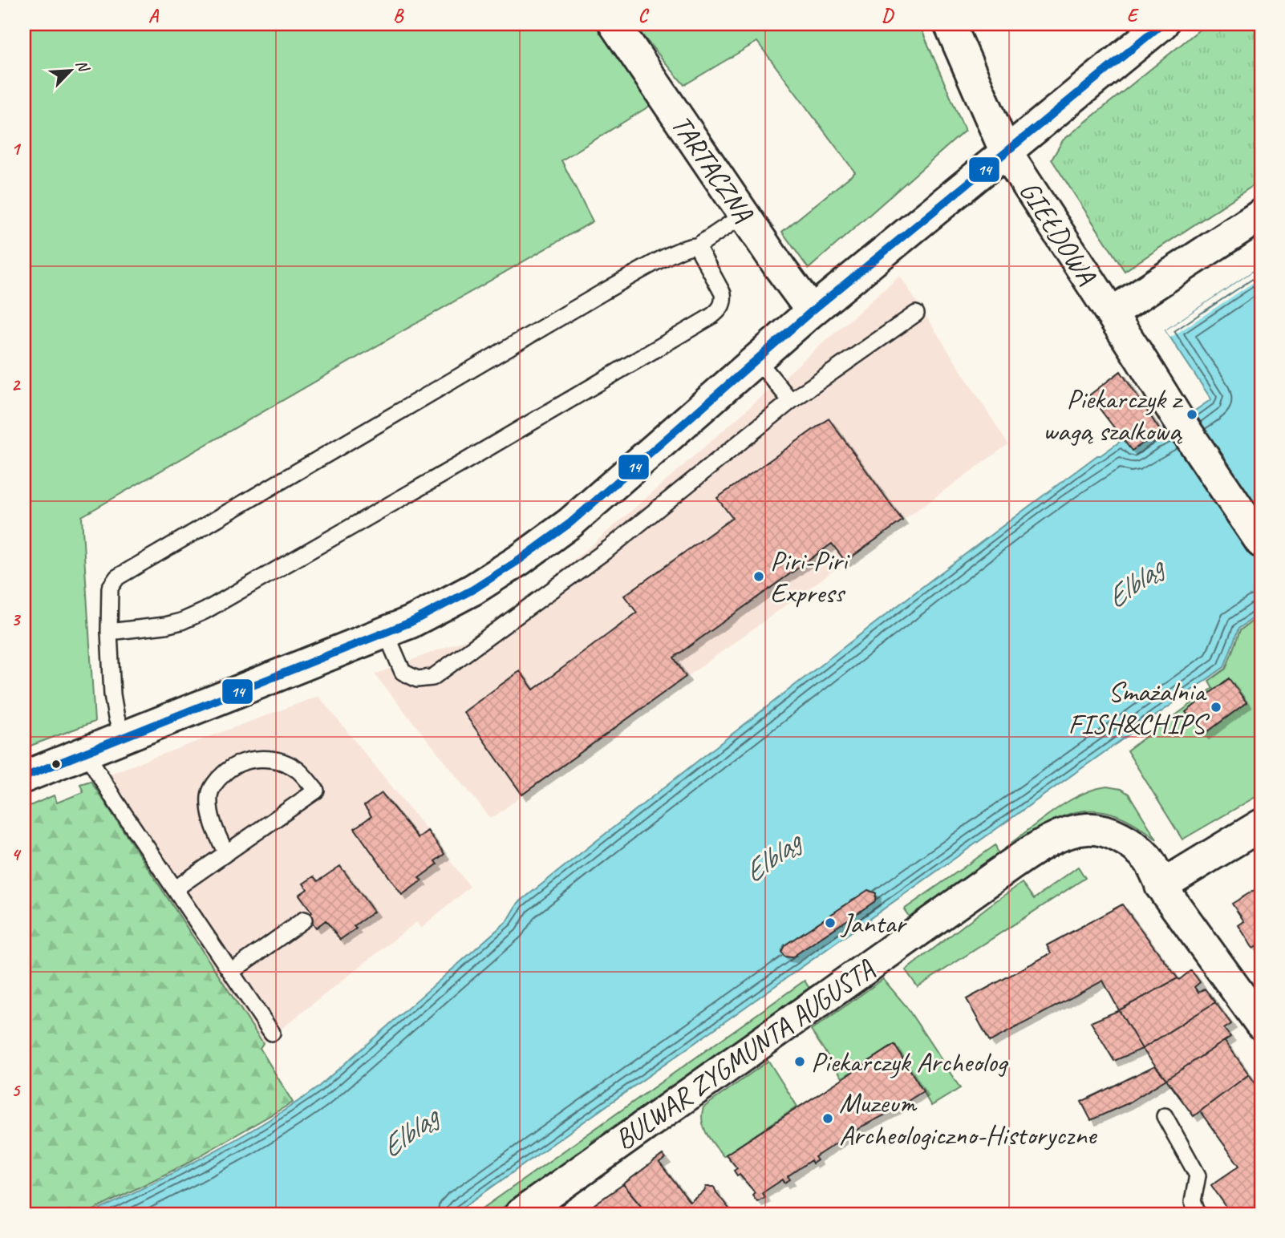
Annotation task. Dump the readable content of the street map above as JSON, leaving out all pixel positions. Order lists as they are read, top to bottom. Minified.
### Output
{"streets":{"street":["TARTACZNA","GIEŁDOWA","BULWAR ZYGMUNTA AUGUSTA"]},"water":["Elbląg"],"places":["Piekarczyk z wagą szalkową","Piri-Piri Express","Smażalnia FISH&CHIPS","Jantar","Piekarczyk Archeolog","Muzeum Archeologiczno-Historyczne"],"lines":["transit line 14"],"north":"top right","grid":{"columns":["A","B","C","D","E"],"rows":["1","2","3","4","5"]}}
